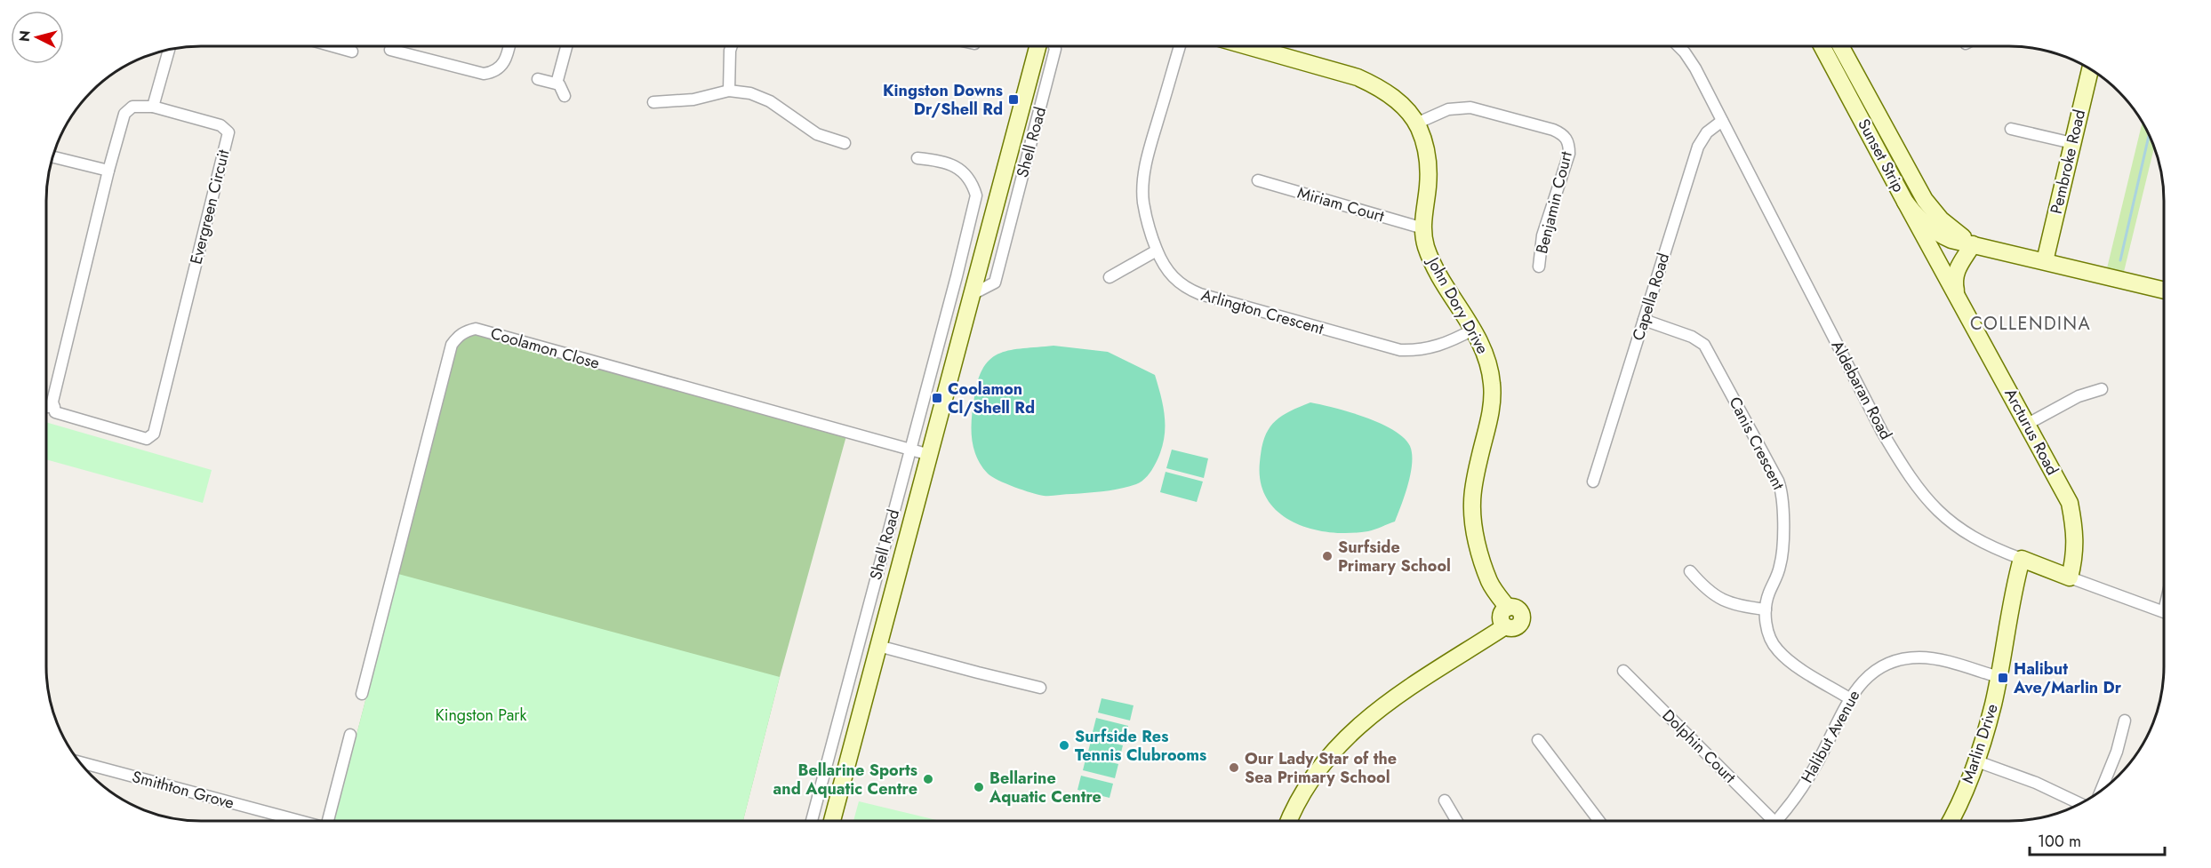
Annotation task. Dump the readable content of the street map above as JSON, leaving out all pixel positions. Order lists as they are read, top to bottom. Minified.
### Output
{"streets":{"street":["Shell Road","Sunset Strip","Pembroke Road","Benjamin Court","Miriam Court","Evergreen Circuit","Capella Road","John Dory Drive","Arlington Crescent","Coolamon Close","Aldebaran Road","Arcturus Road","Canis Crescent","Halibut Avenue","Marlin Drive","Dolphin Court","Smithton Grove"]},"crossings":[["Shell Road","Coolamon Close"],["Sunset Strip","Pembroke Road"],["Sunset Strip","Arcturus Road"],["Benjamin Court","John Dory Drive"],["Miriam Court","John Dory Drive"],["Capella Road","Aldebaran Road"],["Capella Road","Canis Crescent"],["John Dory Drive","Arlington Crescent"],["Aldebaran Road","Arcturus Road"],["Aldebaran Road","Marlin Drive"],["Canis Crescent","Halibut Avenue"],["Halibut Avenue","Marlin Drive"]],"districts":["COLLENDINA"],"parks":["Kingston Park"],"places":{"transit":["Kingston Downs Dr/Shell Rd","Coolamon Cl/Shell Rd","Halibut Ave/Marlin Dr"],"other":["Surfside Primary School","Surfside Res Tennis Clubrooms","Our Lady Star of the Sea Primary School","Bellarine Sports and Aquatic Centre","Bellarine Aquatic Centre"]},"scale_bar":"100 m","north":"left"}
